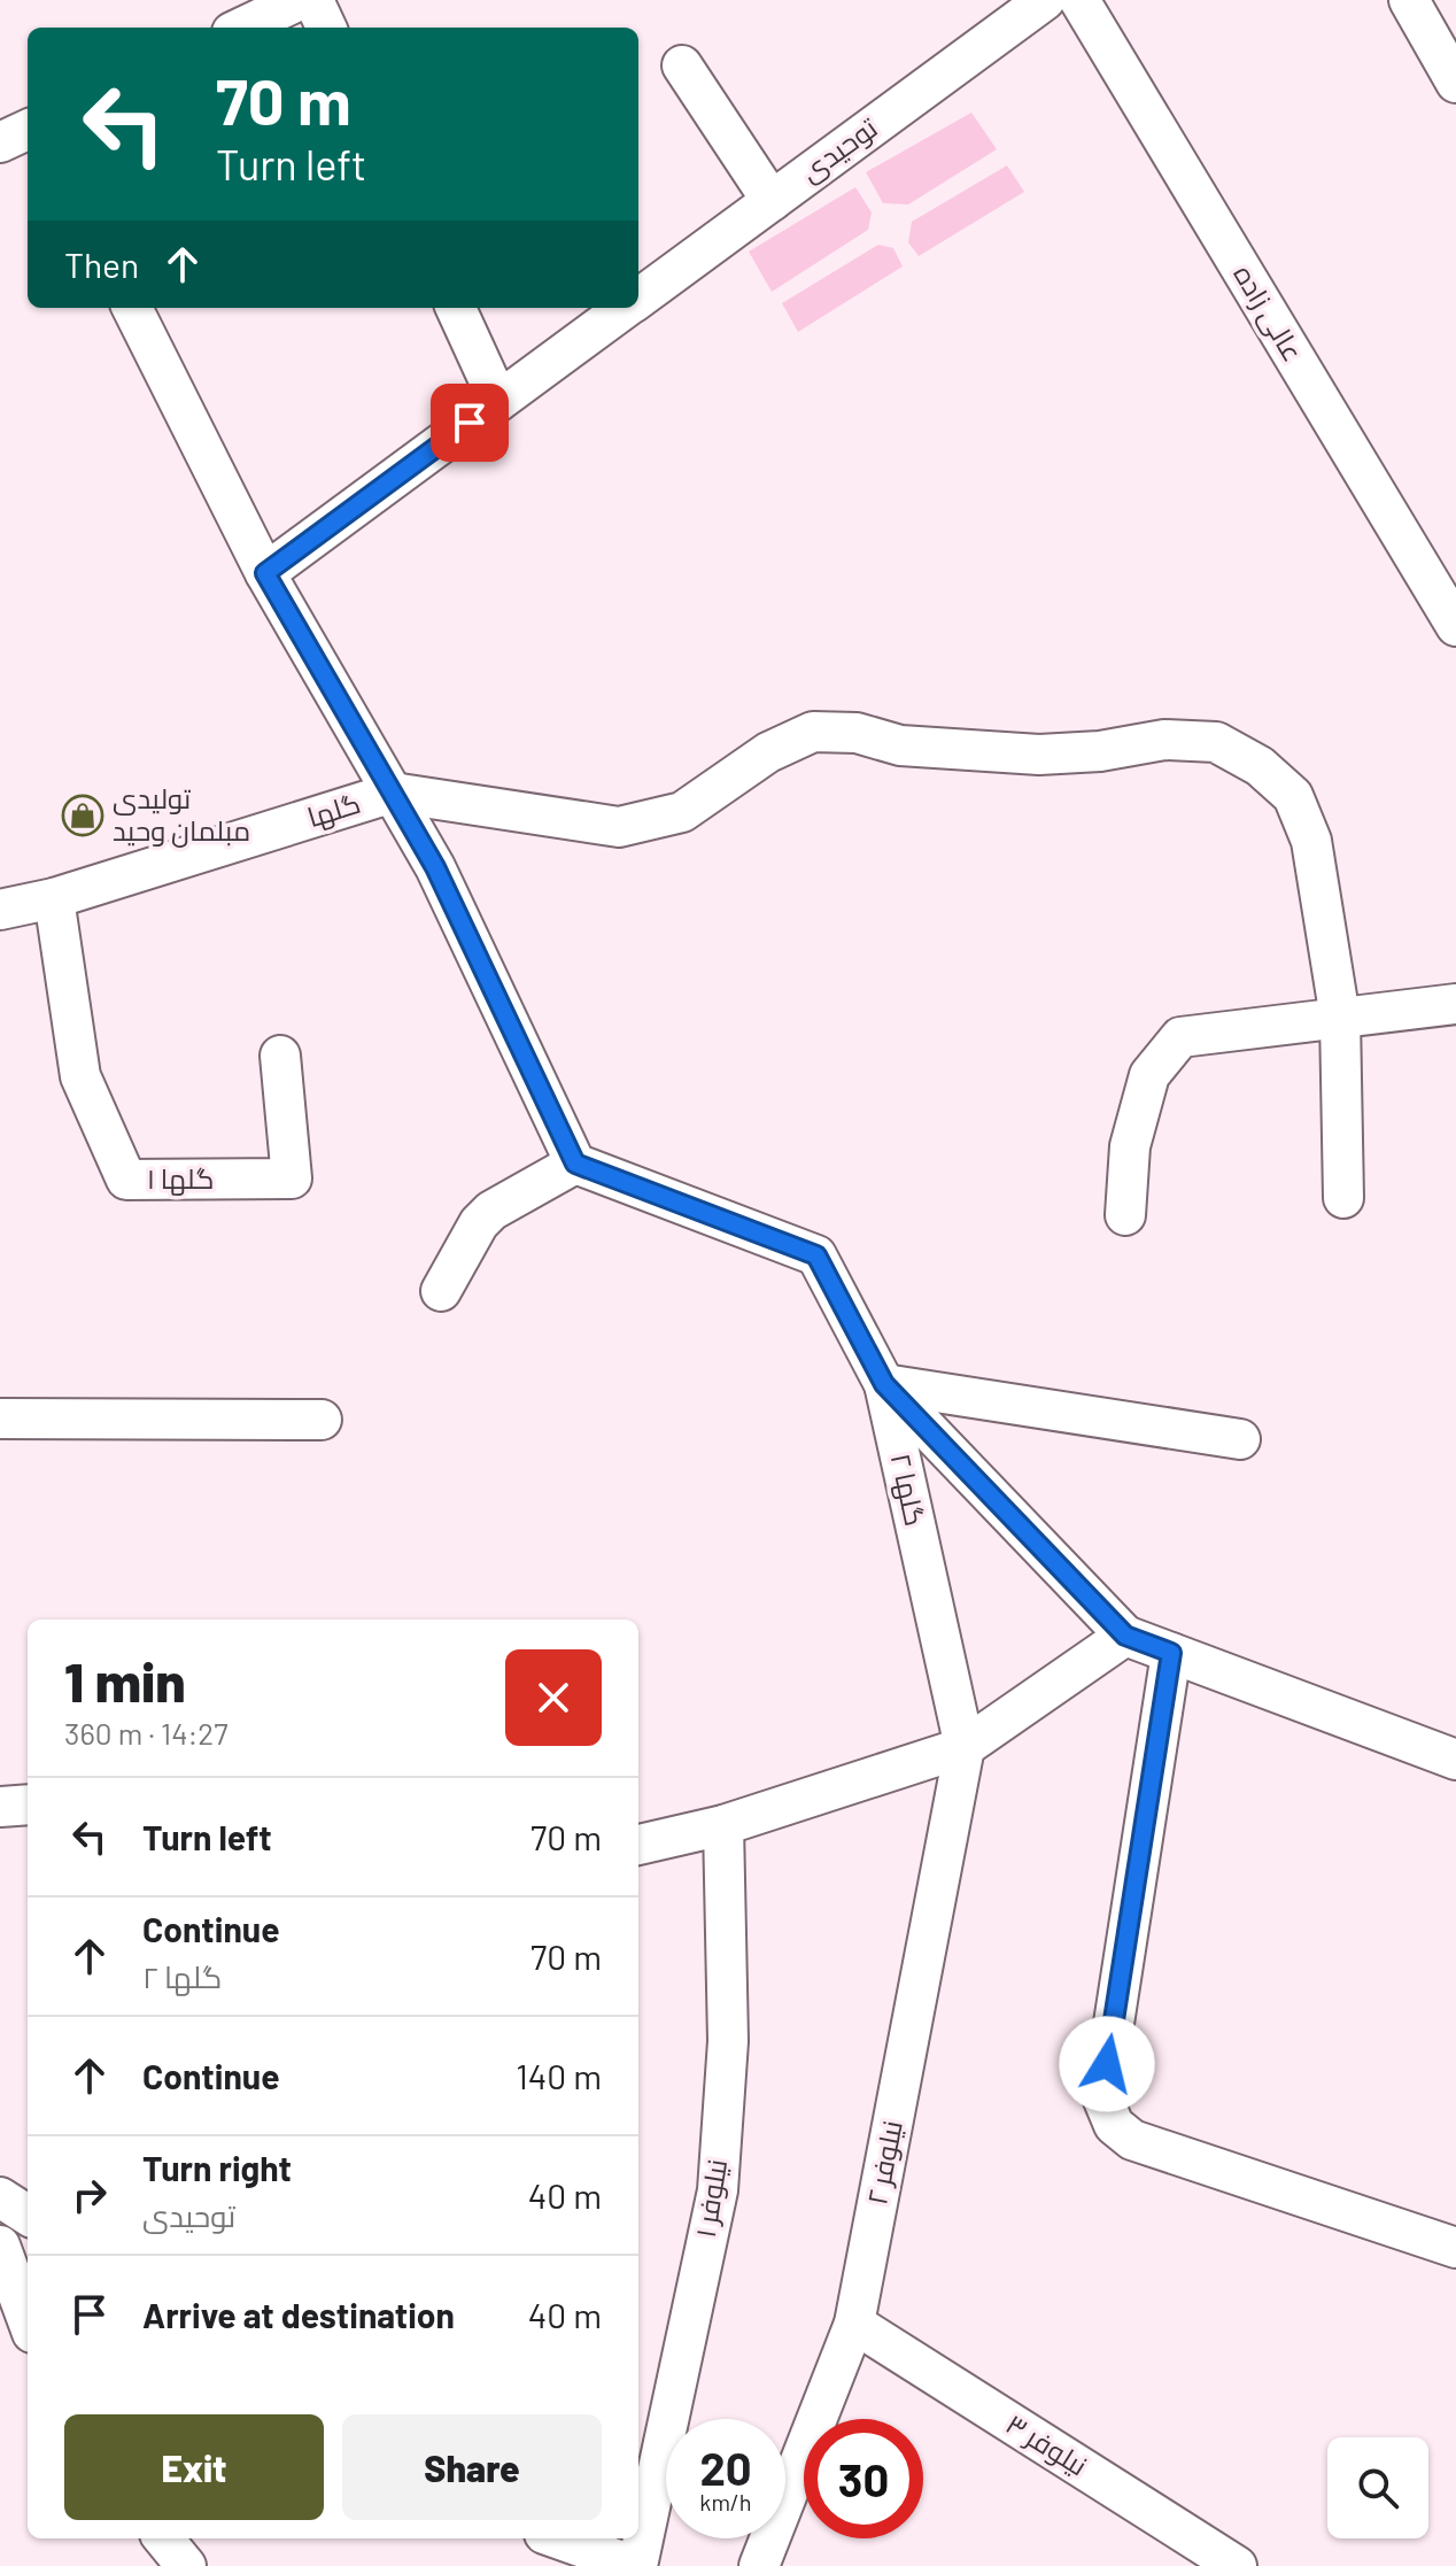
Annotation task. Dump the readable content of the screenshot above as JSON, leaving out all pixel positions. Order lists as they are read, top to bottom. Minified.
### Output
{"streets":{"street":["توحیدی","عالی زاده","گلها","گلها ۱","گلها ۲","نیلوفر ۲","نیلوفر ۱","نیلوفر ۳"]},"crossings":[["گلها","گلها ۱"],["گلها ۲","نیلوفر ۲"],["نیلوفر ۲","نیلوفر ۳"]],"places":{"shop":["تولیدی مبلمان وحید"]},"page":{"turn":["70 m","Turn left"],"then":"Then","heading":["1 min","360 m · 14:27"],"list":[{"name":"Turn left","value":"70 m"},{"name":"Continue","note":"گلها ۲","value":"70 m"},{"name":"Continue","value":"140 m"},{"name":"Turn right","note":"توحیدی","value":"40 m"},{"name":"Arrive at destination","value":"40 m"}],"buttons":["Exit","Share"],"speed":"20 km/h","limit":"30"}}
